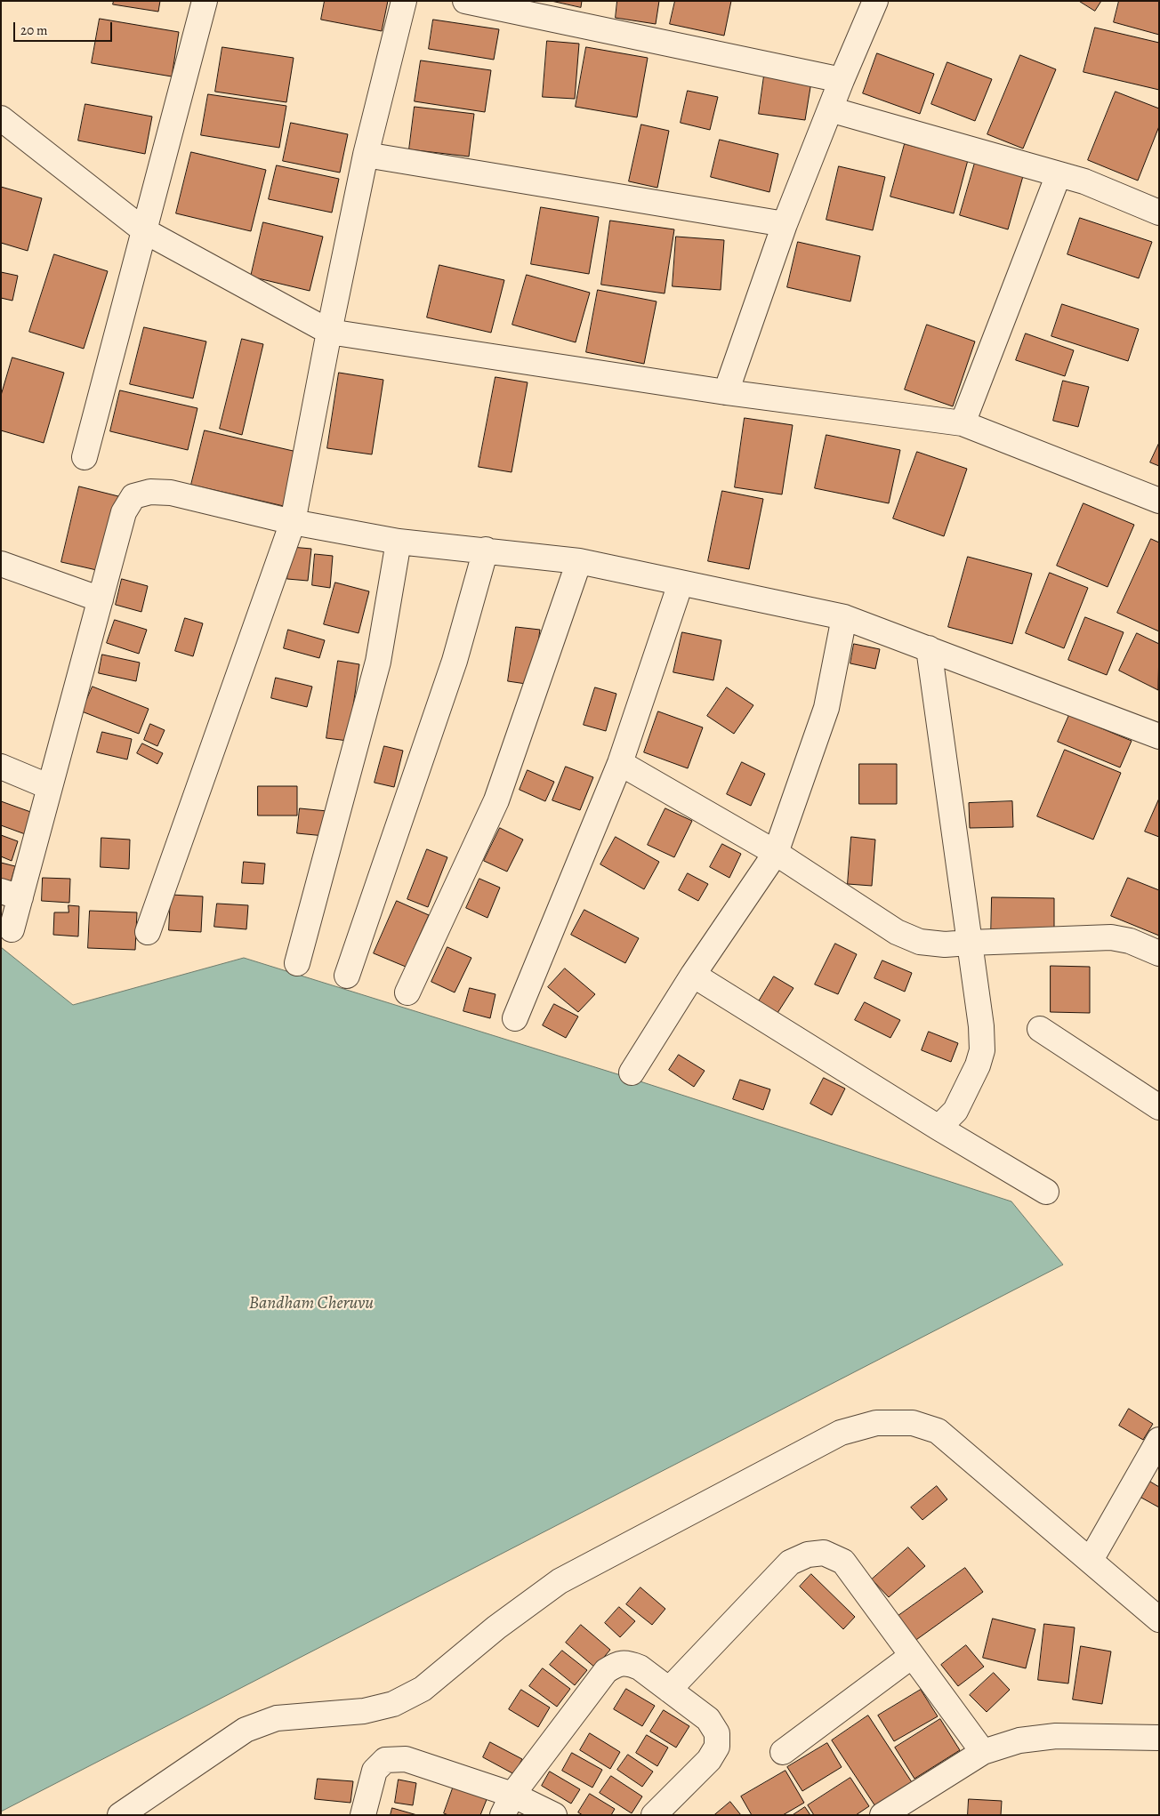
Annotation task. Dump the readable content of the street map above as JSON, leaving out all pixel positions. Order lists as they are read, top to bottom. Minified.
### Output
{"water":["Bandham Cheruvu"],"scale_bar":"20 m"}
